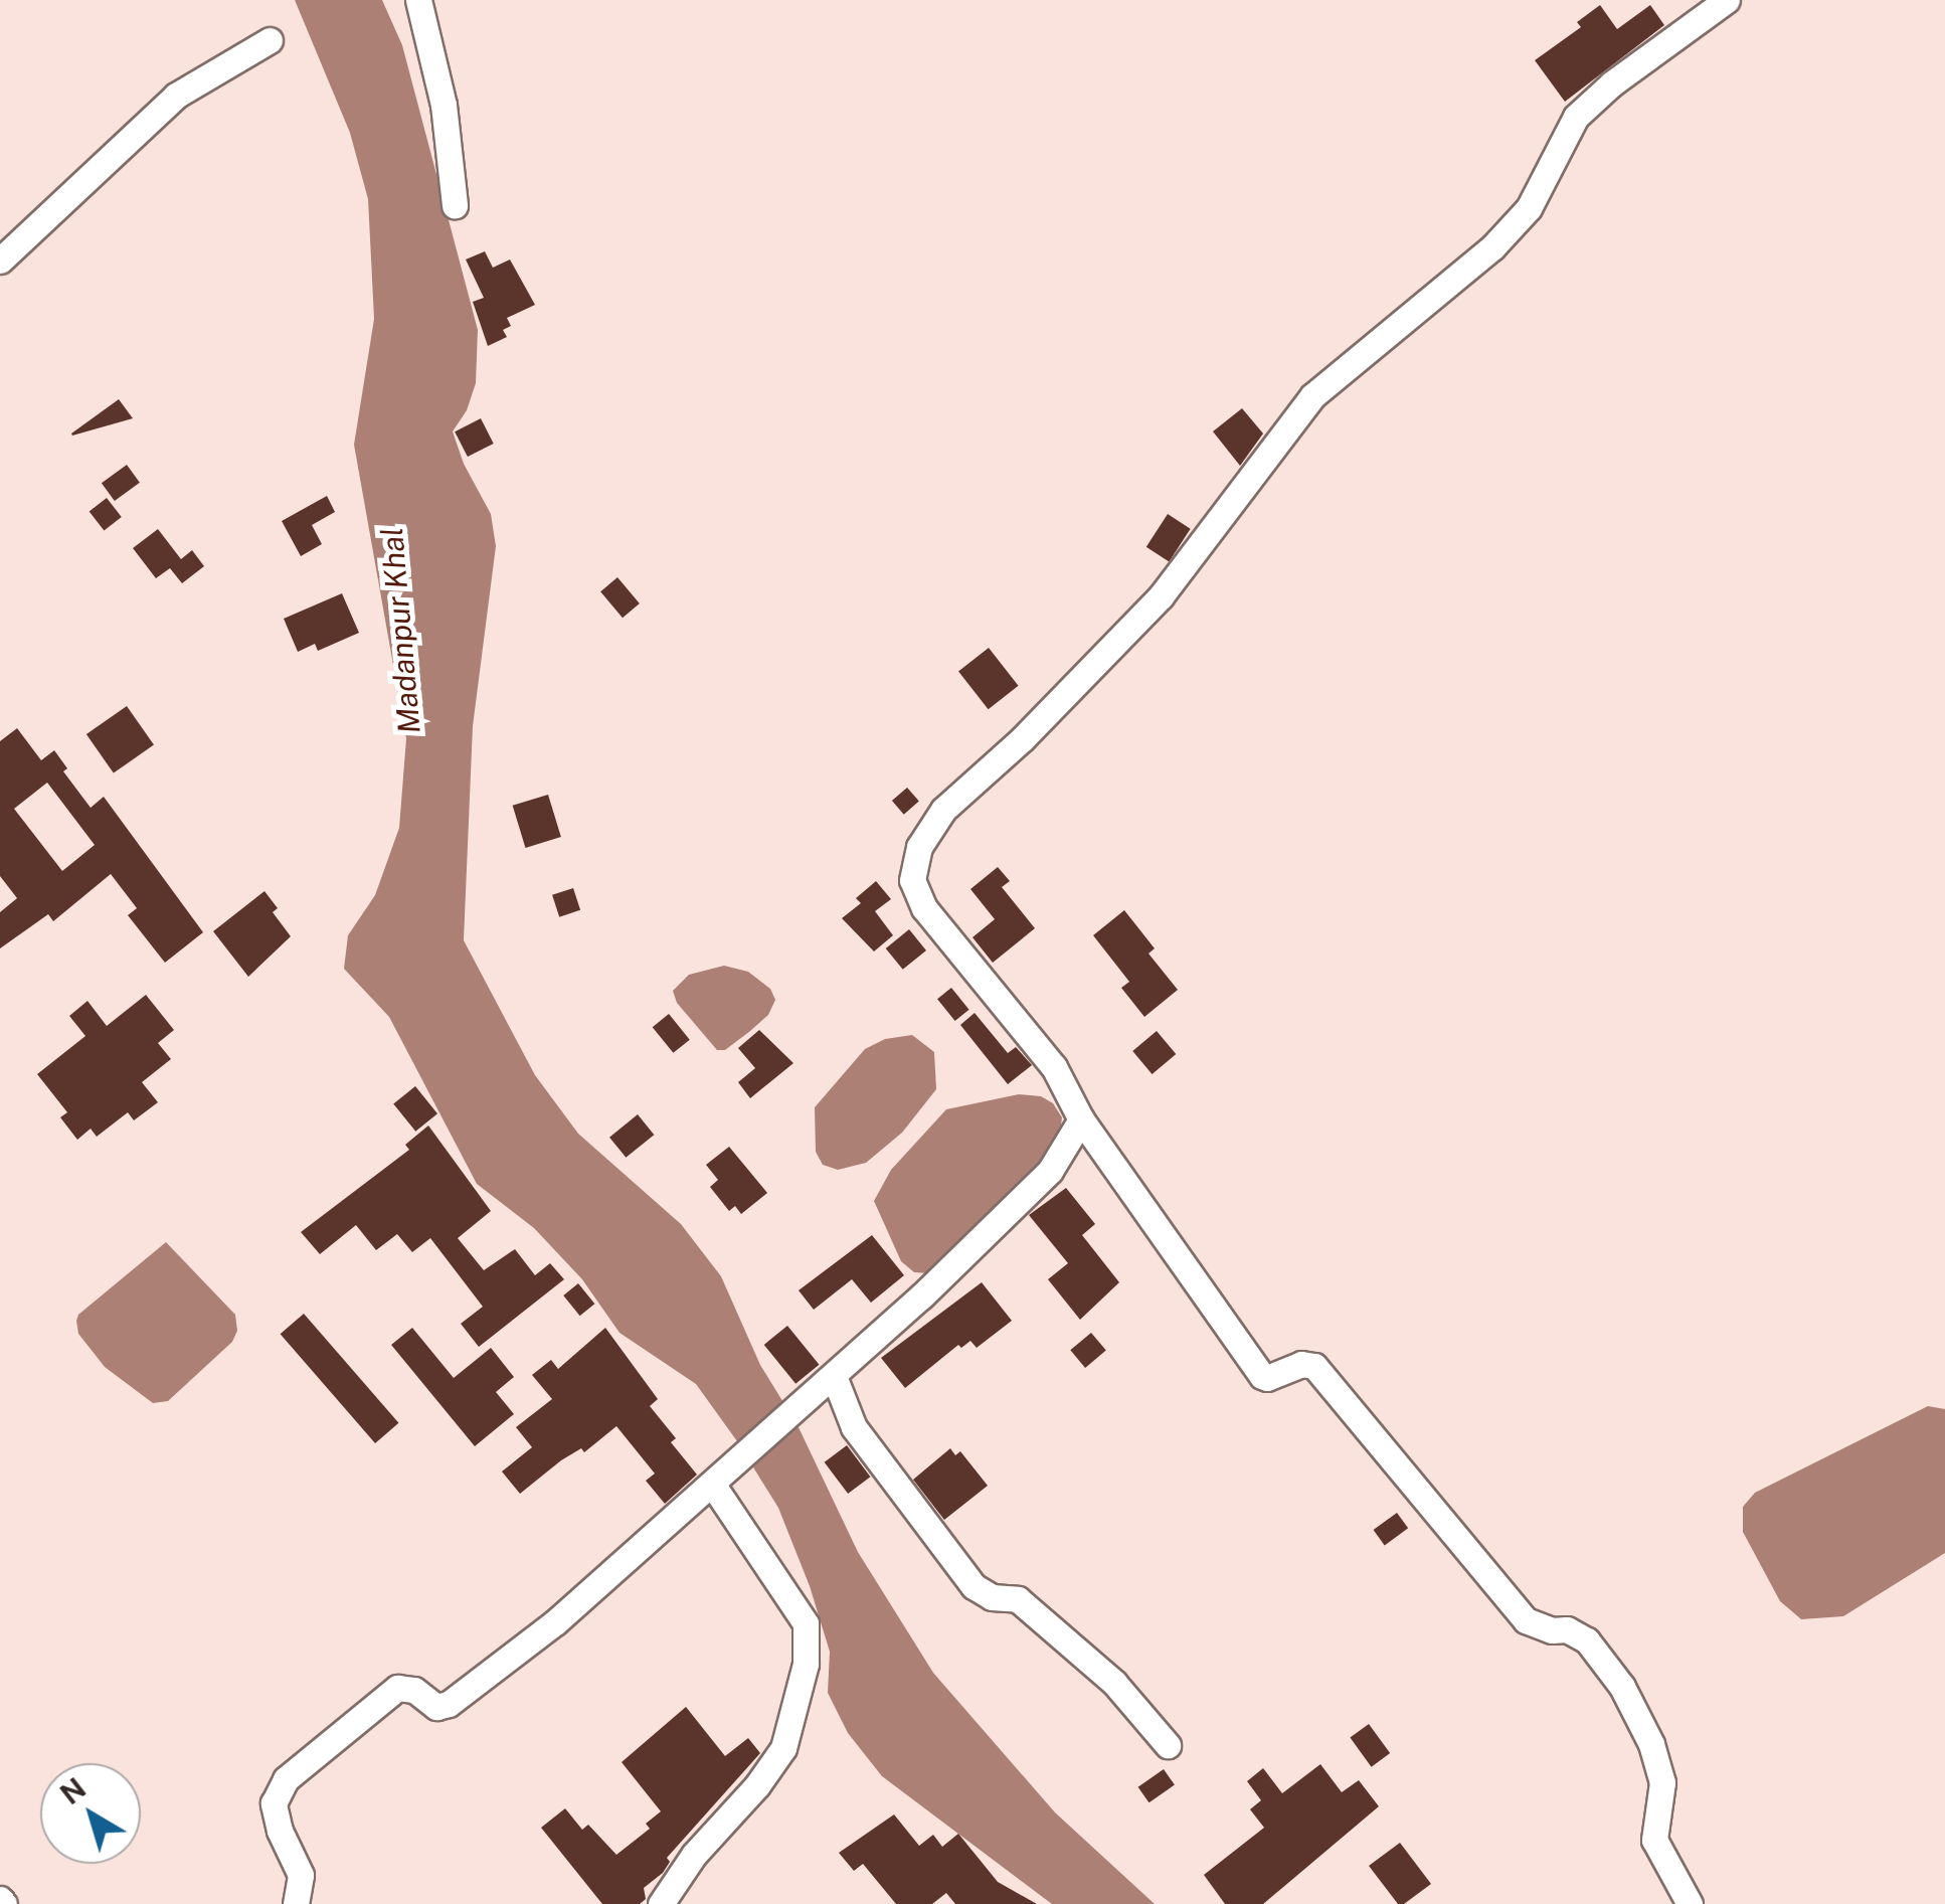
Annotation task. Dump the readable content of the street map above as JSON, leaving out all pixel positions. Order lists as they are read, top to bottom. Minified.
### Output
{"water":["Madanpur Khal"],"north":"top left"}
